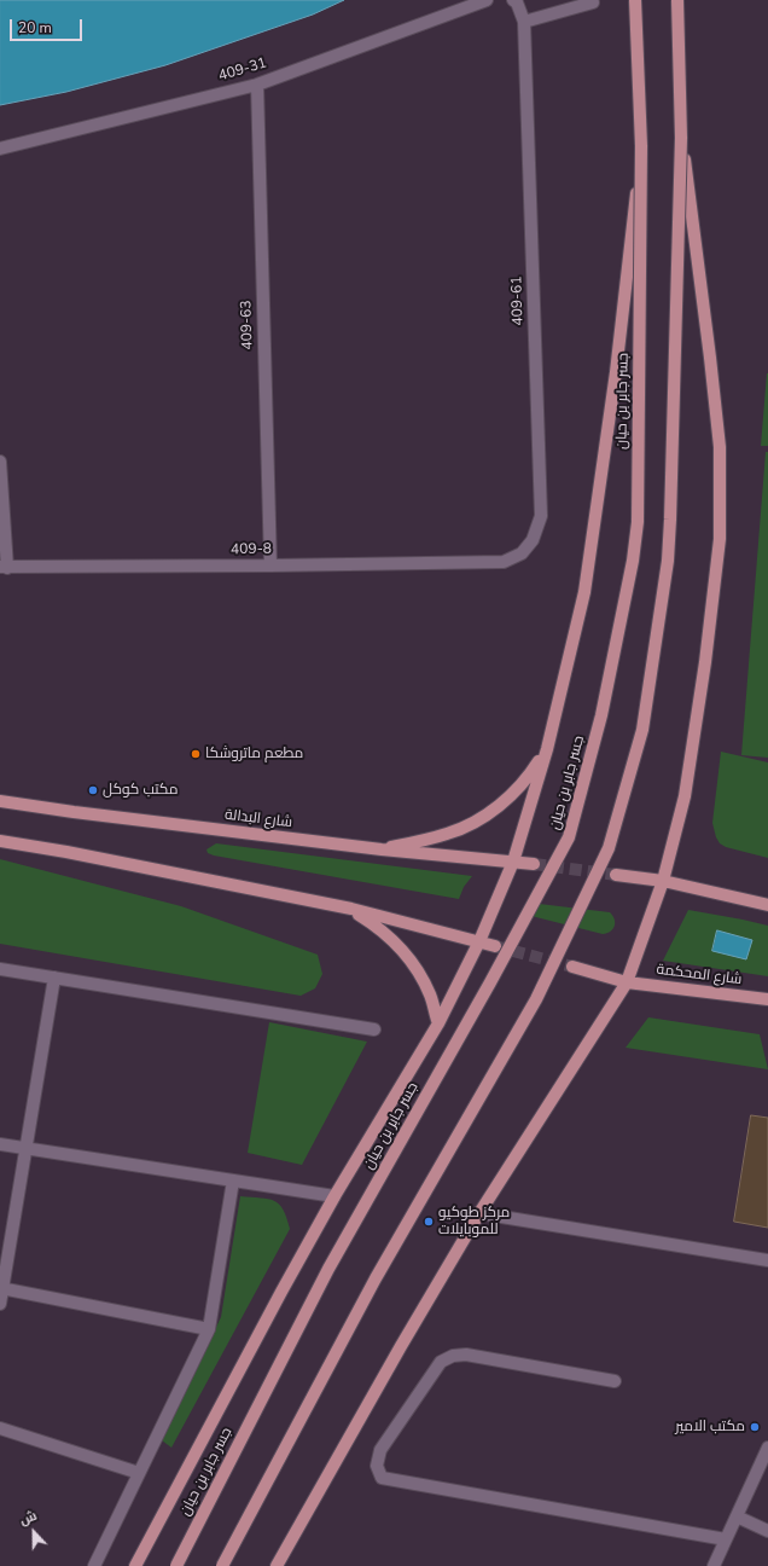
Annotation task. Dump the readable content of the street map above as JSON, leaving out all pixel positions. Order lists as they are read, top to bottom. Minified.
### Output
{"streets":{"main road":["جسر جابر بن حيان","شارع البدالة","شارع المحكمة"],"street":["409-31","409-61","409-63","409-8"]},"crossings":[["409-31","409-63"],["409-61","409-8"],["409-63","409-8"]],"places":["مطعم ماتروشكا","مكتب كوكل","مركز طوكيو للموبايلات","مكتب الامير"],"scale_bar":"20 m","north":"top"}
